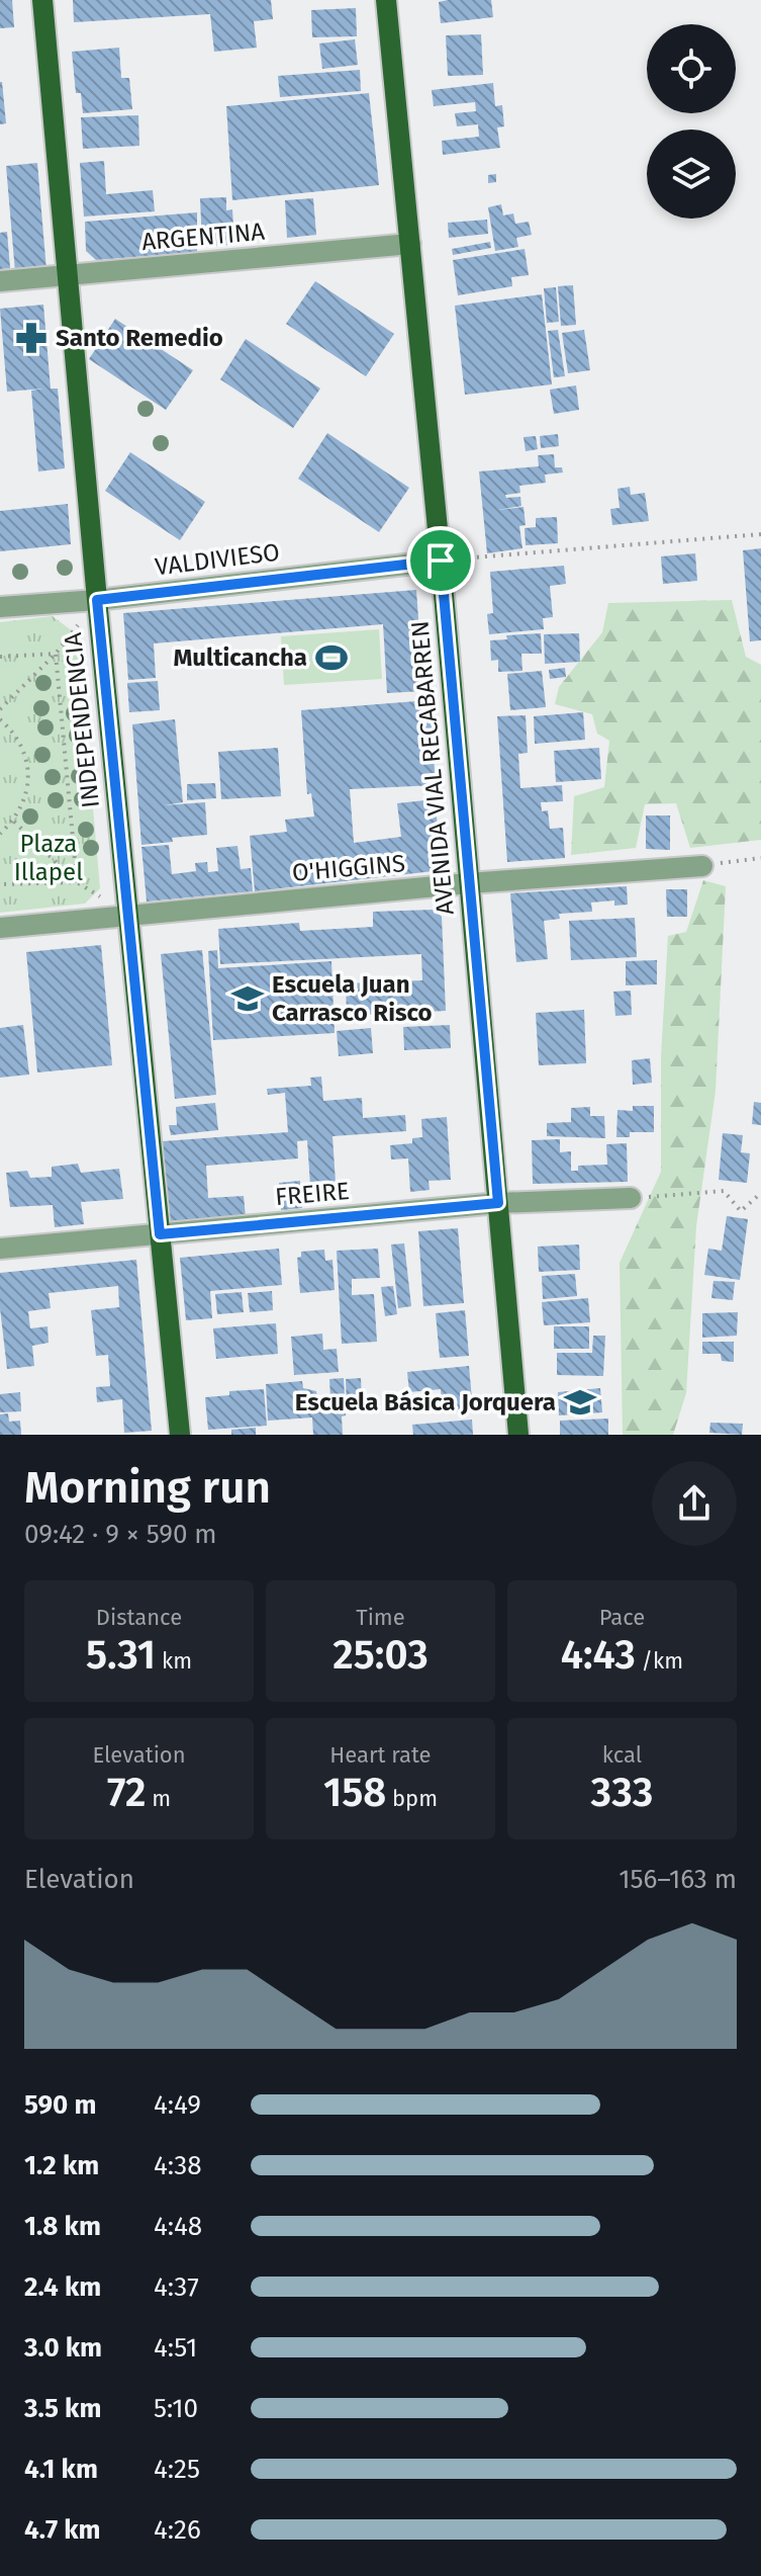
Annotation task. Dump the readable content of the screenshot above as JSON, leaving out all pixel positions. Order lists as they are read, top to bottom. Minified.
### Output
{"streets":{"main road":["INDEPENDENCIA","AVENIDA VIAL RECABARREN"],"street":["ARGENTINA","VALDIVIESO","O'HIGGINS","FREIRE"]},"crossings":[["ARGENTINA","INDEPENDENCIA"],["ARGENTINA","AVENIDA VIAL RECABARREN"],["VALDIVIESO","INDEPENDENCIA"],["VALDIVIESO","AVENIDA VIAL RECABARREN"],["INDEPENDENCIA","O'HIGGINS"],["INDEPENDENCIA","FREIRE"],["AVENIDA VIAL RECABARREN","O'HIGGINS"],["AVENIDA VIAL RECABARREN","FREIRE"]],"parks":["Plaza Illapel"],"places":{"pharmacy":["Santo Remedio"],"sports":["Multicancha"],"school or university":["Escuela Juan Carrasco Risco","Escuela Básica Jorquera"]},"page":{"heading":["Morning run","09:42 · 9 × 590 m"],"stats":[["Distance","5.31 km"],["Time","25:03"],["Pace","4:43 /km"],["Elevation","72 m"],["Heart rate","158 bpm"],["kcal","333"]],"chart":["Elevation","156–163 m"],"list":[{"name":"590 m","note":"4:49"},{"name":"1.2 km","note":"4:38"},{"name":"1.8 km","note":"4:48"},{"name":"2.4 km","note":"4:37"},{"name":"3.0 km","note":"4:51"},{"name":"3.5 km","note":"5:10"},{"name":"4.1 km","note":"4:25"},{"name":"4.7 km","note":"4:26"}]}}
